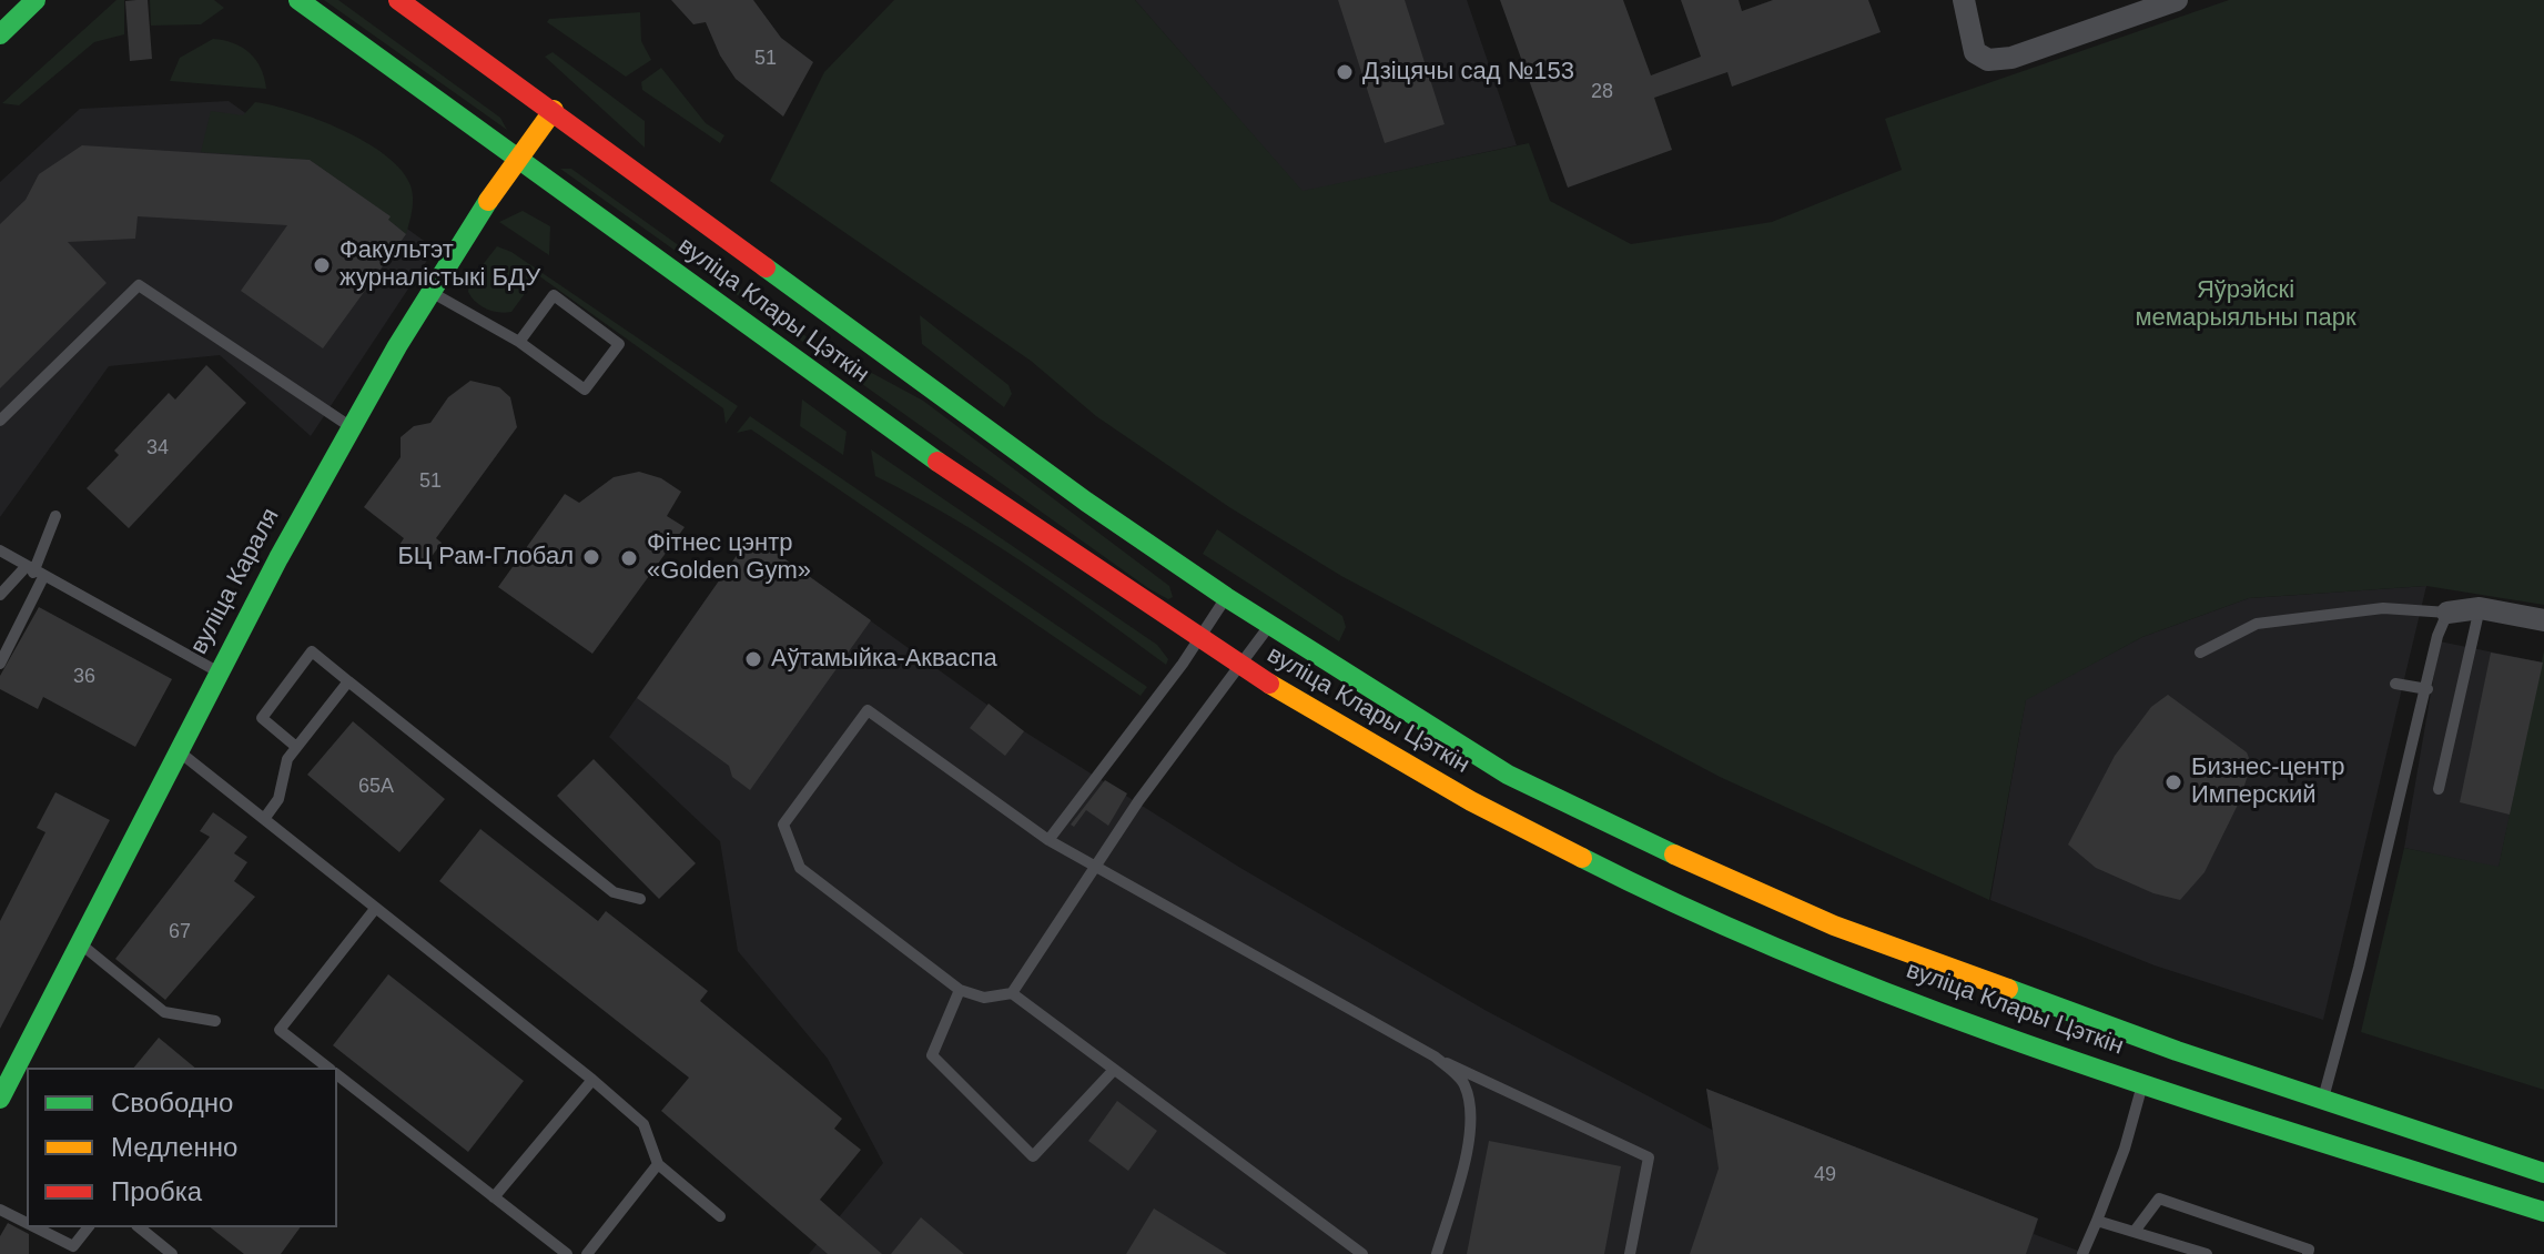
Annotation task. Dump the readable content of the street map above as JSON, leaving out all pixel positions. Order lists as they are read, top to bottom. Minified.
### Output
{"streets":{"main road":["вуліца Клары Цэткін","вуліца Караля"]},"crossings":[["вуліца Клары Цэткін","вуліца Караля"]],"parks":["Яўрэйскі мемарыяльны парк"],"places":["Дзіцячы сад №153","Факультэт журналістыкі БДУ","БЦ Рам-Глобал","Фітнес цэнтр «Golden Gym»","Аўтамыйка-Акваспа","Бизнес-центр Имперский"],"house_numbers":["51","28","34","51","36","65А","67","49"],"legend":["Свободно","Медленно","Пробка"]}
